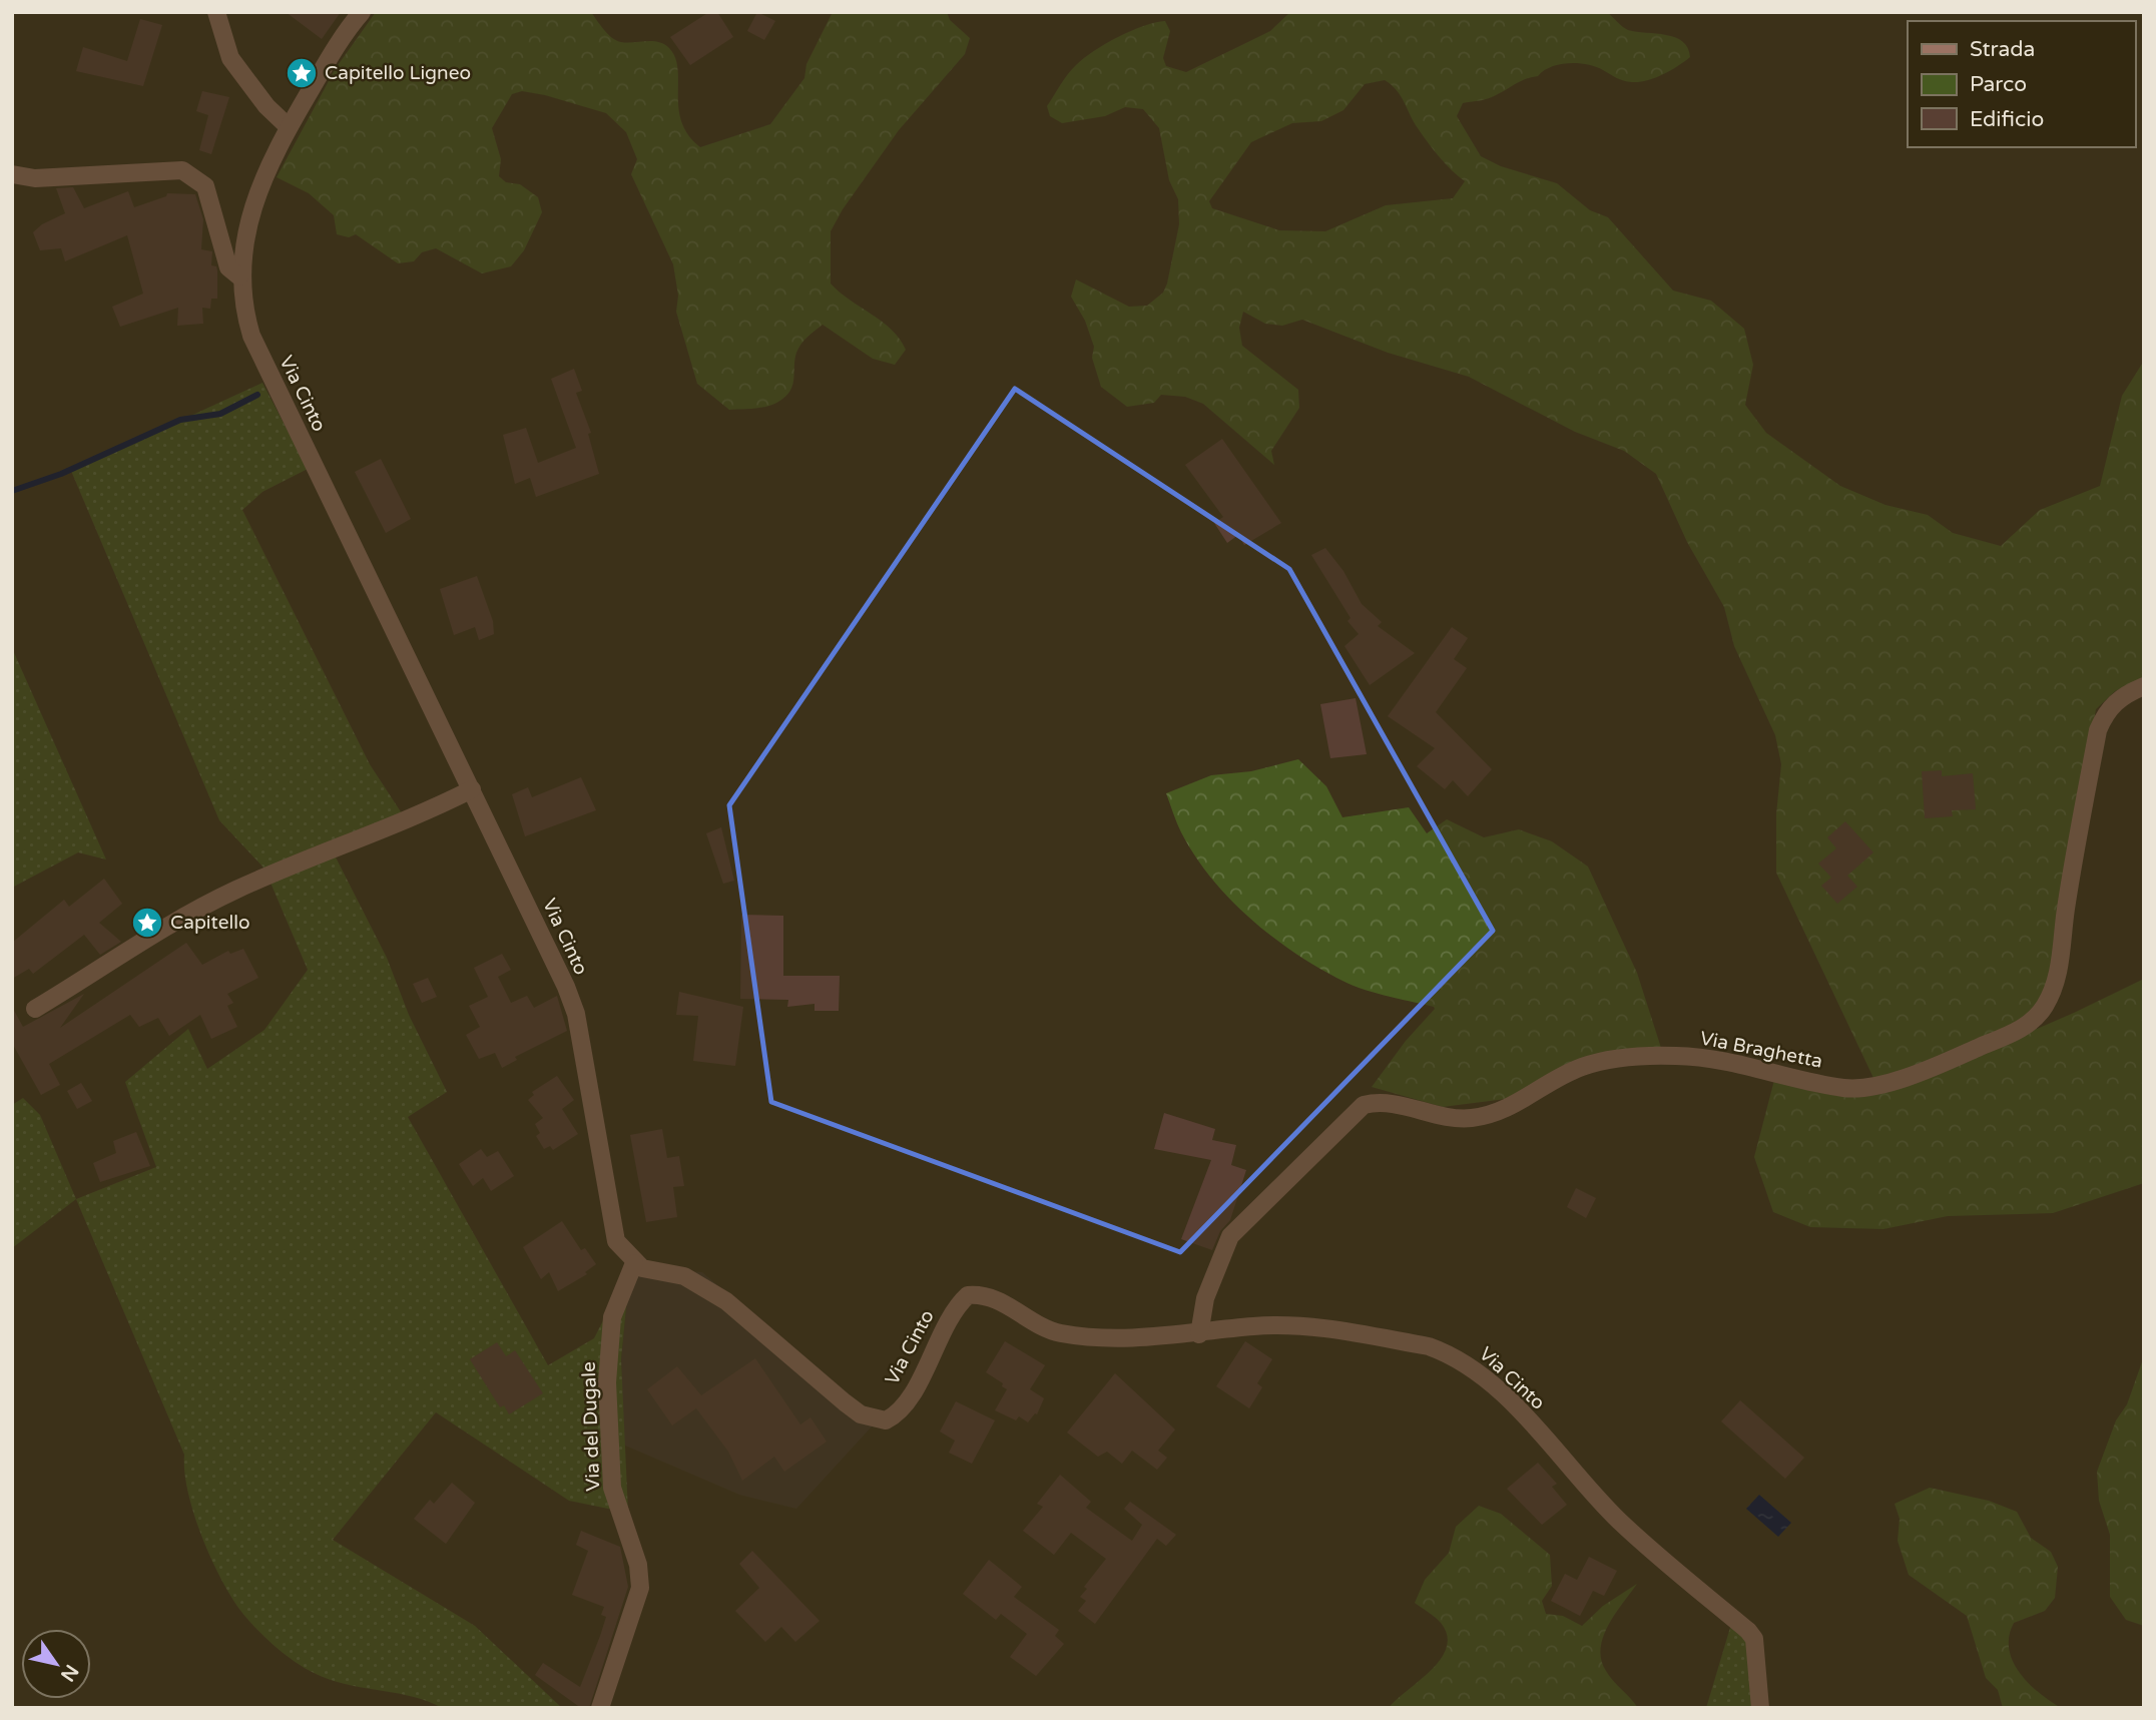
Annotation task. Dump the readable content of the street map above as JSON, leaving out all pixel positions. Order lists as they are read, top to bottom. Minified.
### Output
{"streets":{"street":["Via Cinto","Via Braghetta","Via del Dugale"]},"crossings":[["Via Cinto","Via Braghetta"],["Via Cinto","Via del Dugale"]],"places":{"place":["Capitello Ligneo","Capitello"]},"legend":["Strada","Parco","Edificio"],"north":"bottom right"}
